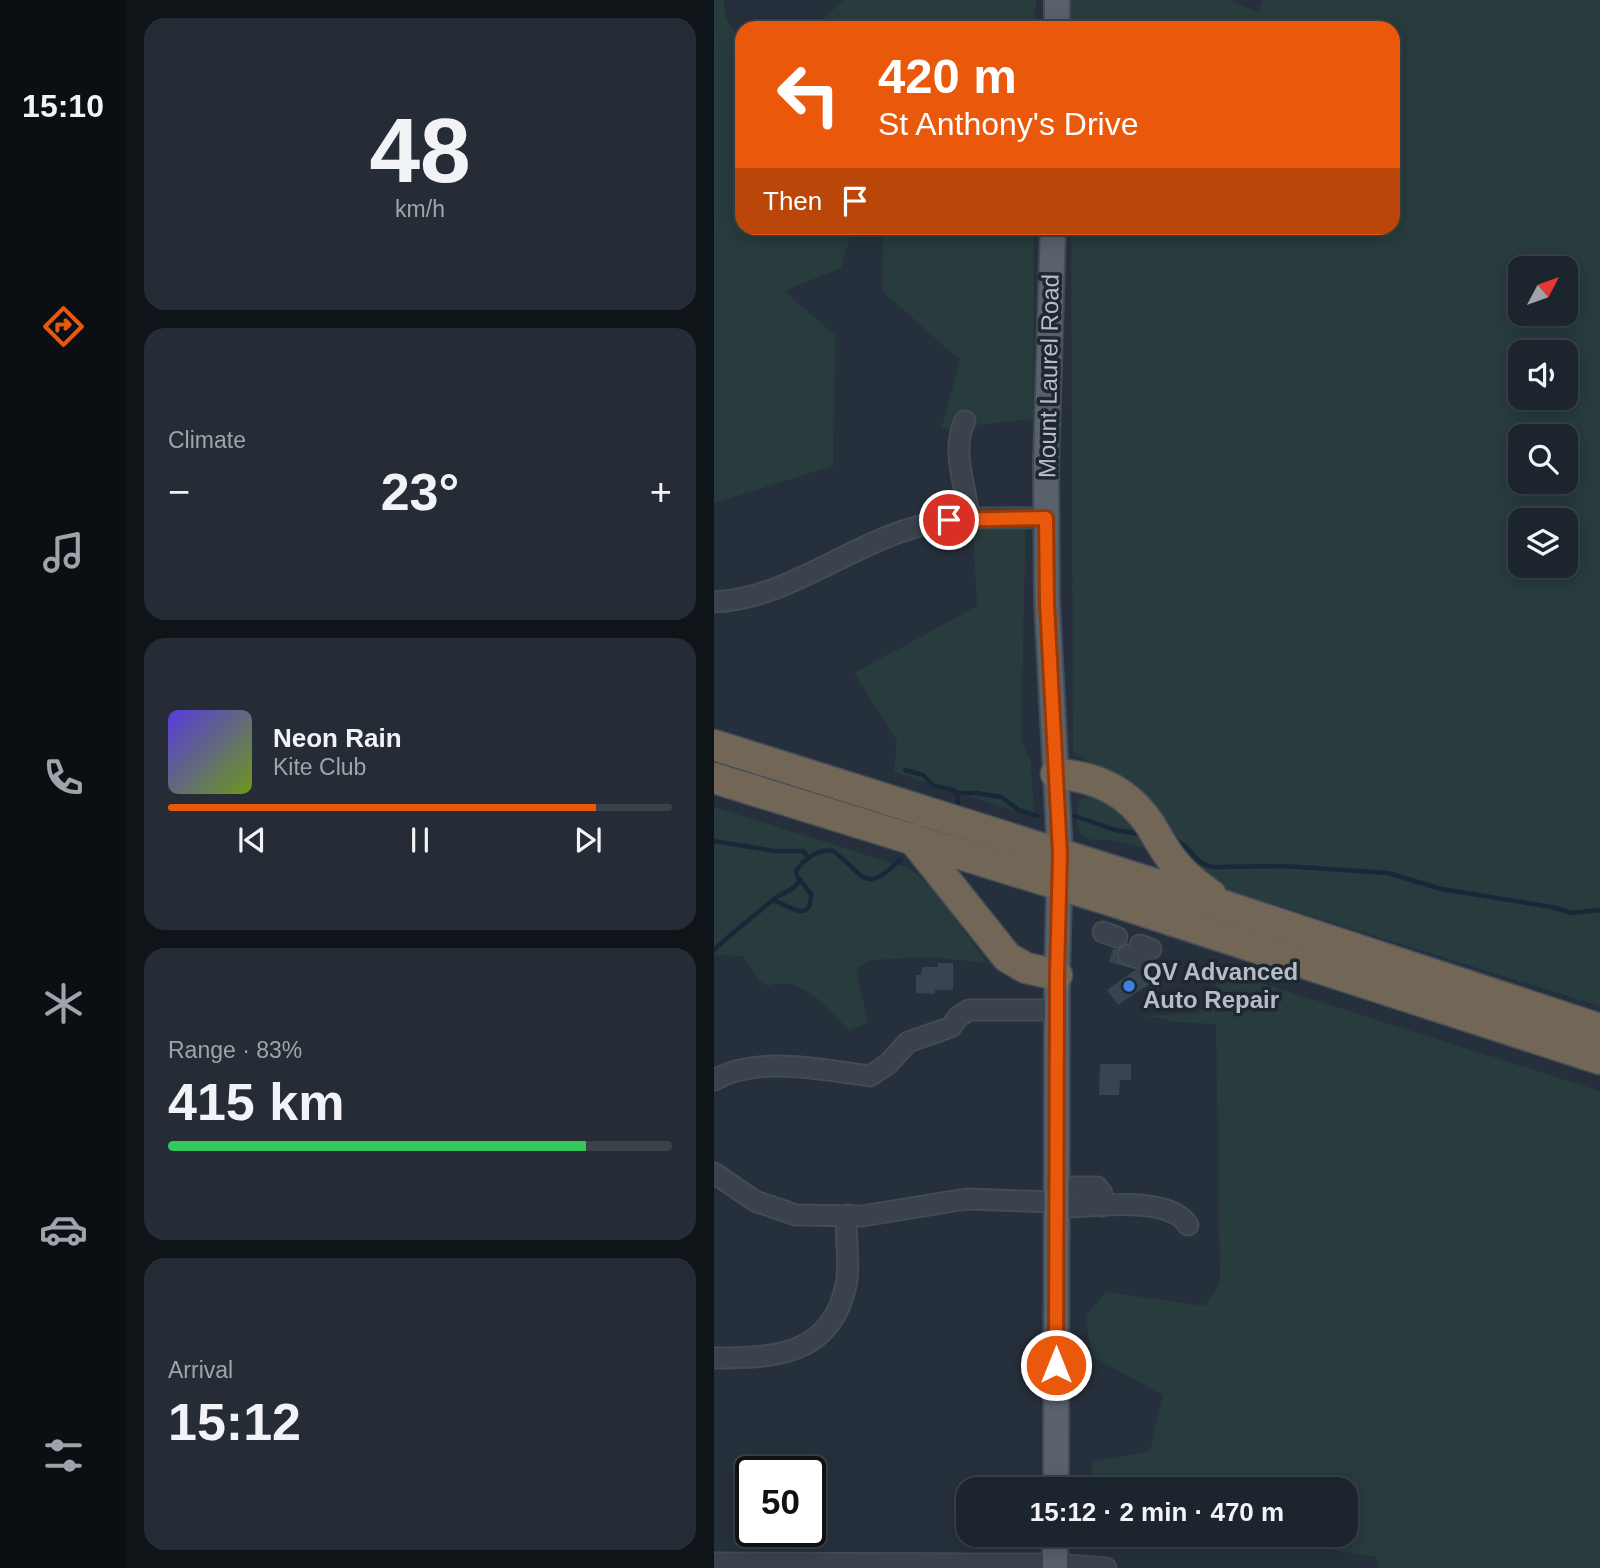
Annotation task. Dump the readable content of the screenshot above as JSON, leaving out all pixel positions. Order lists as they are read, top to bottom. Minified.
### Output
{"streets":{"main road":["Mount Laurel Road"]},"places":["QV Advanced Auto Repair"],"north":"top right","page":{"tabs":"15:10","tile":[["48","km/h"],"Climate",["Range · 83%","415 km"],["Arrival","15:12"]],"turn":["420 m","St Anthony's Drive"],"then":"Then","heat":["−","23°","+"],"song":["Neon Rain","Kite Club"],"limit":"50","trip":"15:12 · 2 min · 470 m"}}
